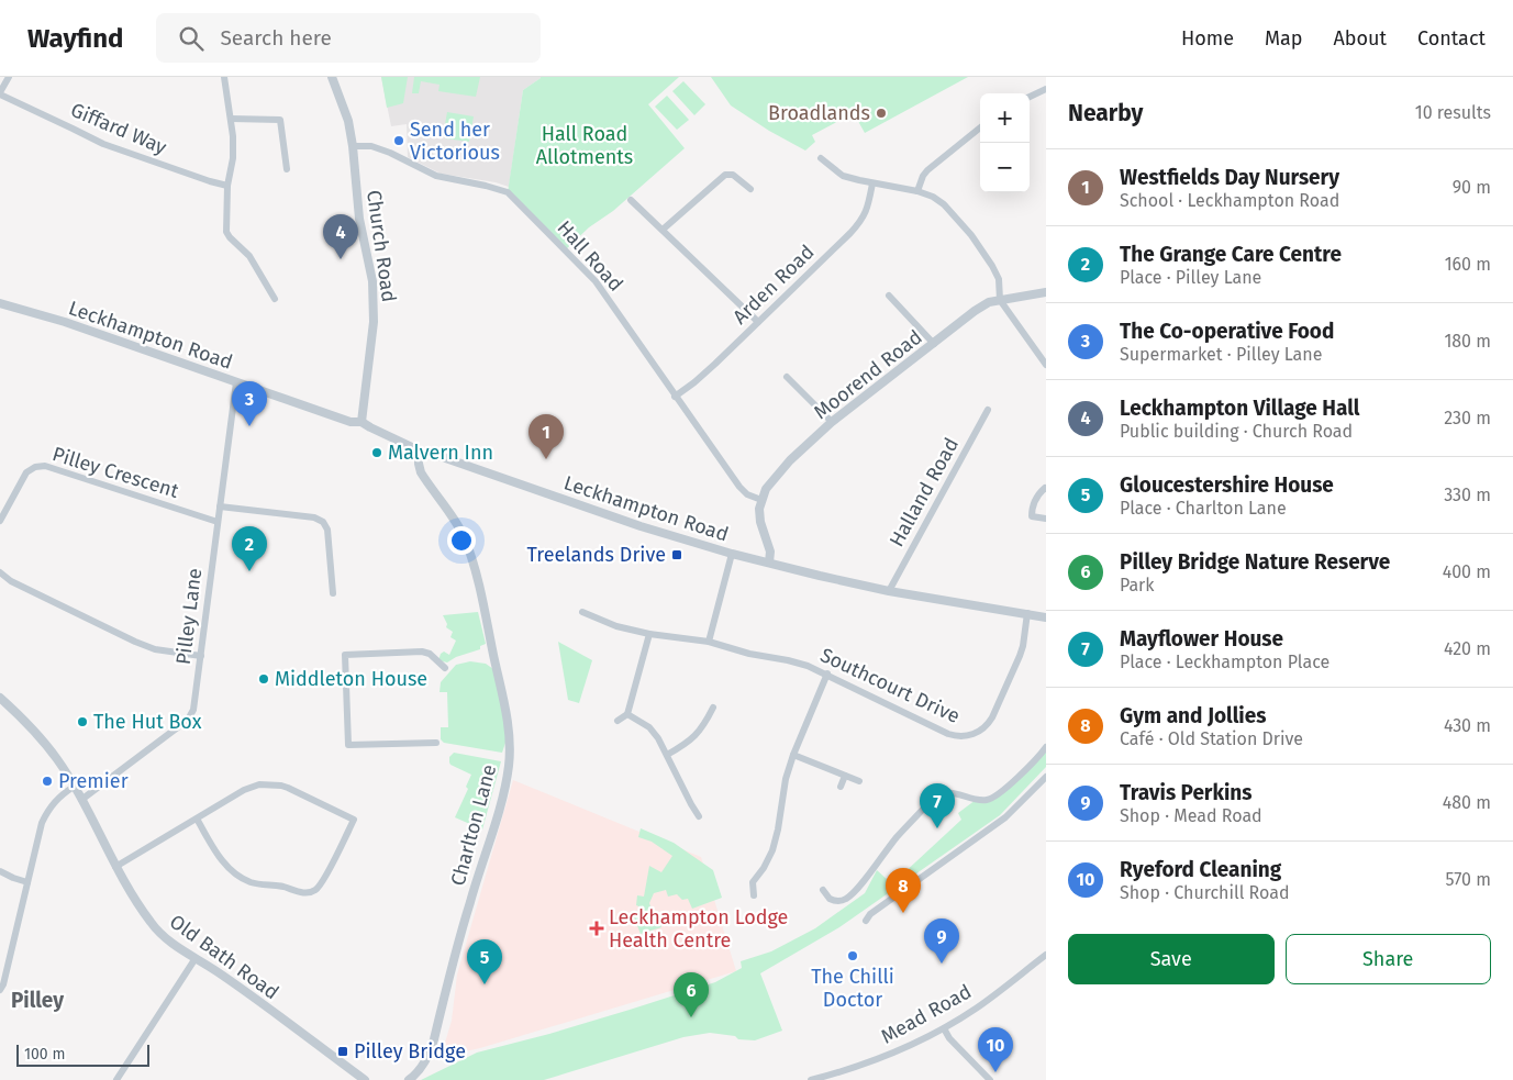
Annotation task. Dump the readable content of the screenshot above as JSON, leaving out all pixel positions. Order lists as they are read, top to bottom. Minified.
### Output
{"streets":{"street":["Giffard Way","Church Road","Hall Road","Arden Road","Leckhampton Road","Moorend Road","Pilley Crescent","Halland Road","Pilley Lane","Southcourt Drive","Charlton Lane","Old Bath Road","Mead Road"]},"crossings":[["Church Road","Hall Road"],["Church Road","Leckhampton Road"],["Hall Road","Arden Road"],["Hall Road","Moorend Road"],["Leckhampton Road","Halland Road"],["Leckhampton Road","Pilley Lane"],["Leckhampton Road","Southcourt Drive"],["Leckhampton Road","Charlton Lane"],["Pilley Crescent","Pilley Lane"],["Pilley Lane","Old Bath Road"]],"districts":["Pilley"],"parks":["Hall Road Allotments"],"places":{"other":["Broadlands","Send her Victorious","Malvern Inn","Middleton House","The Hut Box","Premier","The Chilli Doctor"],"transit":["Treelands Drive","Pilley Bridge"],"health":["Leckhampton Lodge Health Centre"]},"scale_bar":"100 m","page":{"header":"Wayfind","search":"Search here","nav":["Home","Map","About","Contact"],"heading":["Nearby","10 results"],"map_buttons":["+","−"],"list":[{"mark":"1","name":"Westfields Day Nursery","note":"School · Leckhampton Road","value":"90 m"},{"mark":"2","name":"The Grange Care Centre","note":"Place · Pilley Lane","value":"160 m"},{"mark":"3","name":"The Co-operative Food","note":"Supermarket · Pilley Lane","value":"180 m"},{"mark":"4","name":"Leckhampton Village Hall","note":"Public building · Church Road","value":"230 m"},{"mark":"5","name":"Gloucestershire House","note":"Place · Charlton Lane","value":"330 m"},{"mark":"6","name":"Pilley Bridge Nature Reserve","note":"Park","value":"400 m"},{"mark":"7","name":"Mayflower House","note":"Place · Leckhampton Place","value":"420 m"},{"mark":"8","name":"Gym and Jollies","note":"Café · Old Station Drive","value":"430 m"},{"mark":"9","name":"Travis Perkins","note":"Shop · Mead Road","value":"480 m"},{"mark":"10","name":"Ryeford Cleaning","note":"Shop · Churchill Road","value":"570 m"}],"pins":["4","3","1","2","7","8","9","5","6","10"],"buttons":["Save","Share"],"scale":"100 m"}}
